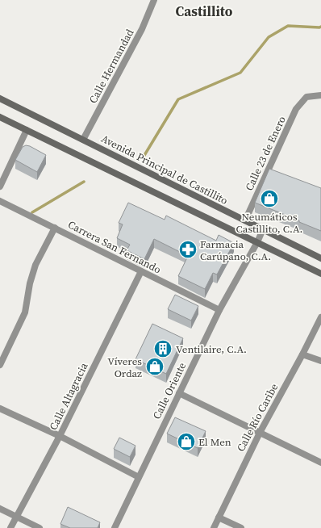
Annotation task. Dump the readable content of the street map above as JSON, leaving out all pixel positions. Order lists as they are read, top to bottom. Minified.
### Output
{"streets":{"main road":["Avenida Principal de Castillito"],"street":["Calle Hermandad","Calle 23 de Enero","Carrera San Fernando","Calle Oriente","Calle Altagracia","Calle Río Caribe"]},"crossings":[["Calle Hermandad","Avenida Principal de Castillito"],["Calle 23 de Enero","Avenida Principal de Castillito"],["Avenida Principal de Castillito","Calle Oriente"],["Carrera San Fernando","Calle Oriente"],["Carrera San Fernando","Calle Altagracia"]],"districts":["Castillito"],"places":{"shop":["Neumáticos Castillito, C.A.","Víveres Ordaz","El Men"],"pharmacy":["Farmacia Carúpano, C.A."],"building":["Ventilaire, C.A."]}}
